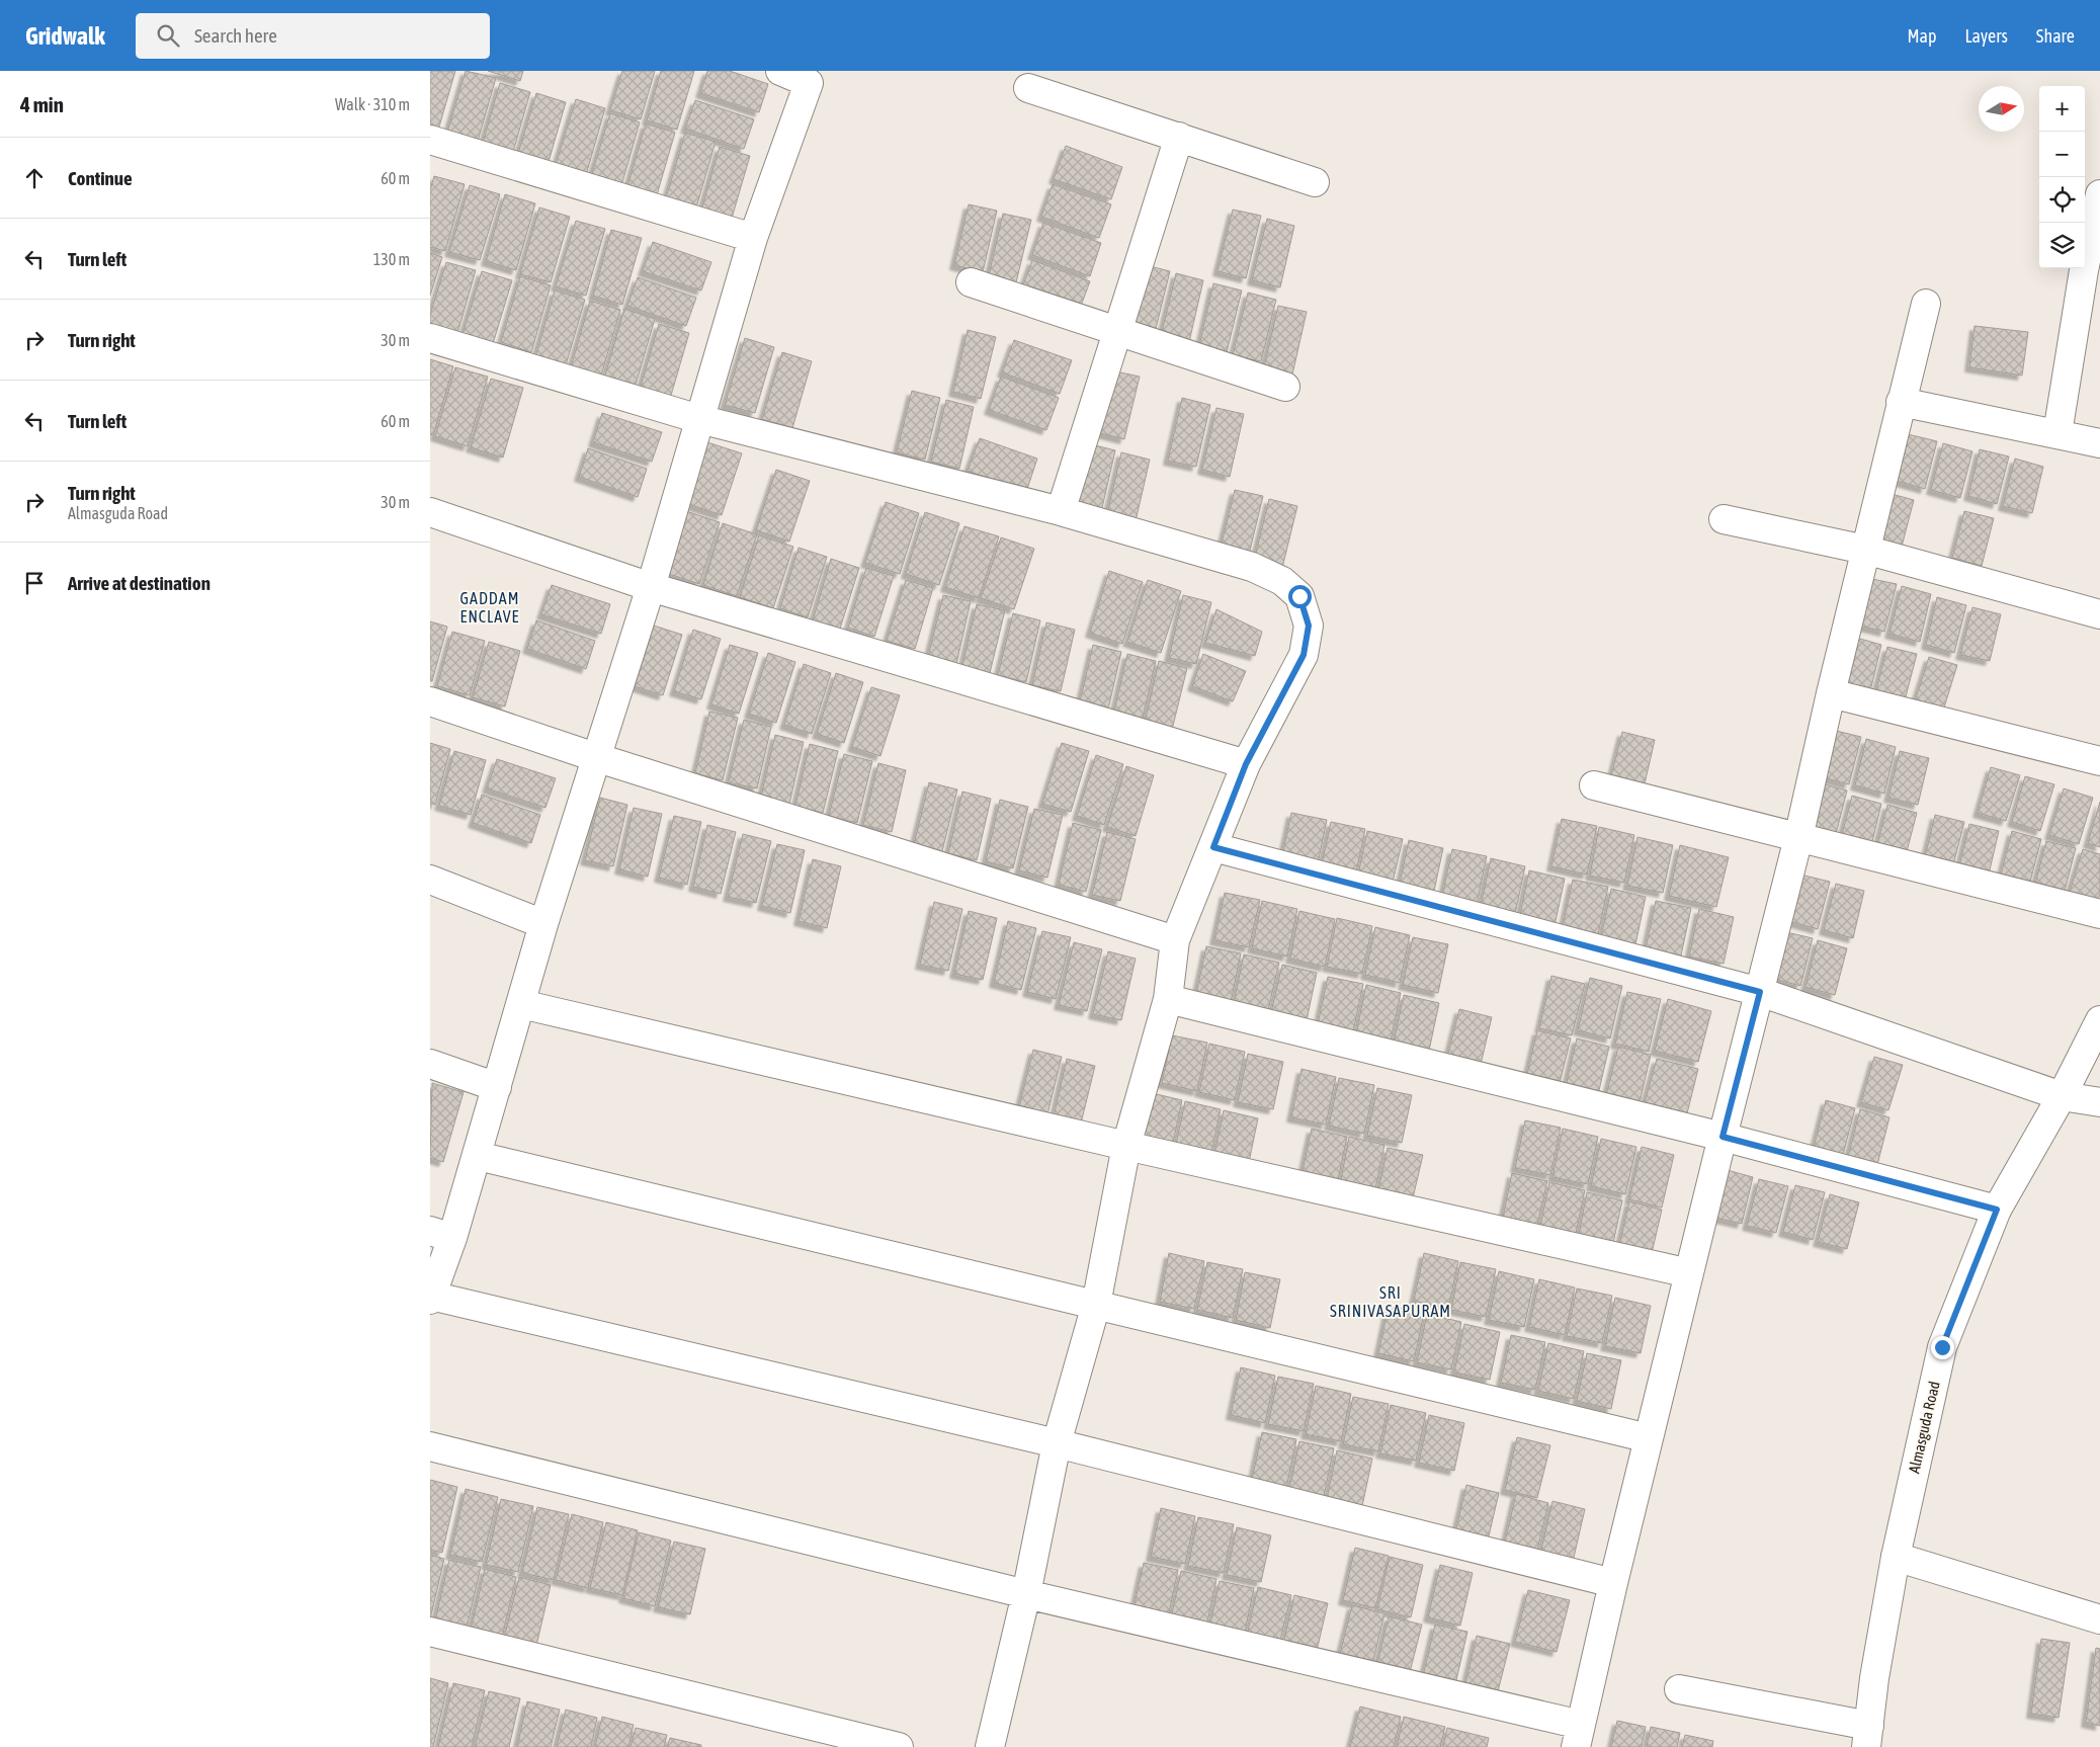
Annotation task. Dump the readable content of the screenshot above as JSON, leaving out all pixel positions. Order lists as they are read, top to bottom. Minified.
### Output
{"streets":{"street":["Almasguda Road"]},"districts":["GADDAM ENCLAVE","SRI SRINIVASAPURAM"],"north":"right","page":{"header":"Gridwalk","search":"Search here","nav":["Map","Layers","Share"],"heading":["4 min","Walk · 310 m"],"map_buttons":["+","−"],"list":[["Continue","60 m"],["Turn left","130 m"],["Turn right","30 m"],["Turn left","60 m"],["Turn right","Almasguda Road","30 m"],"Arrive at destination"]}}
